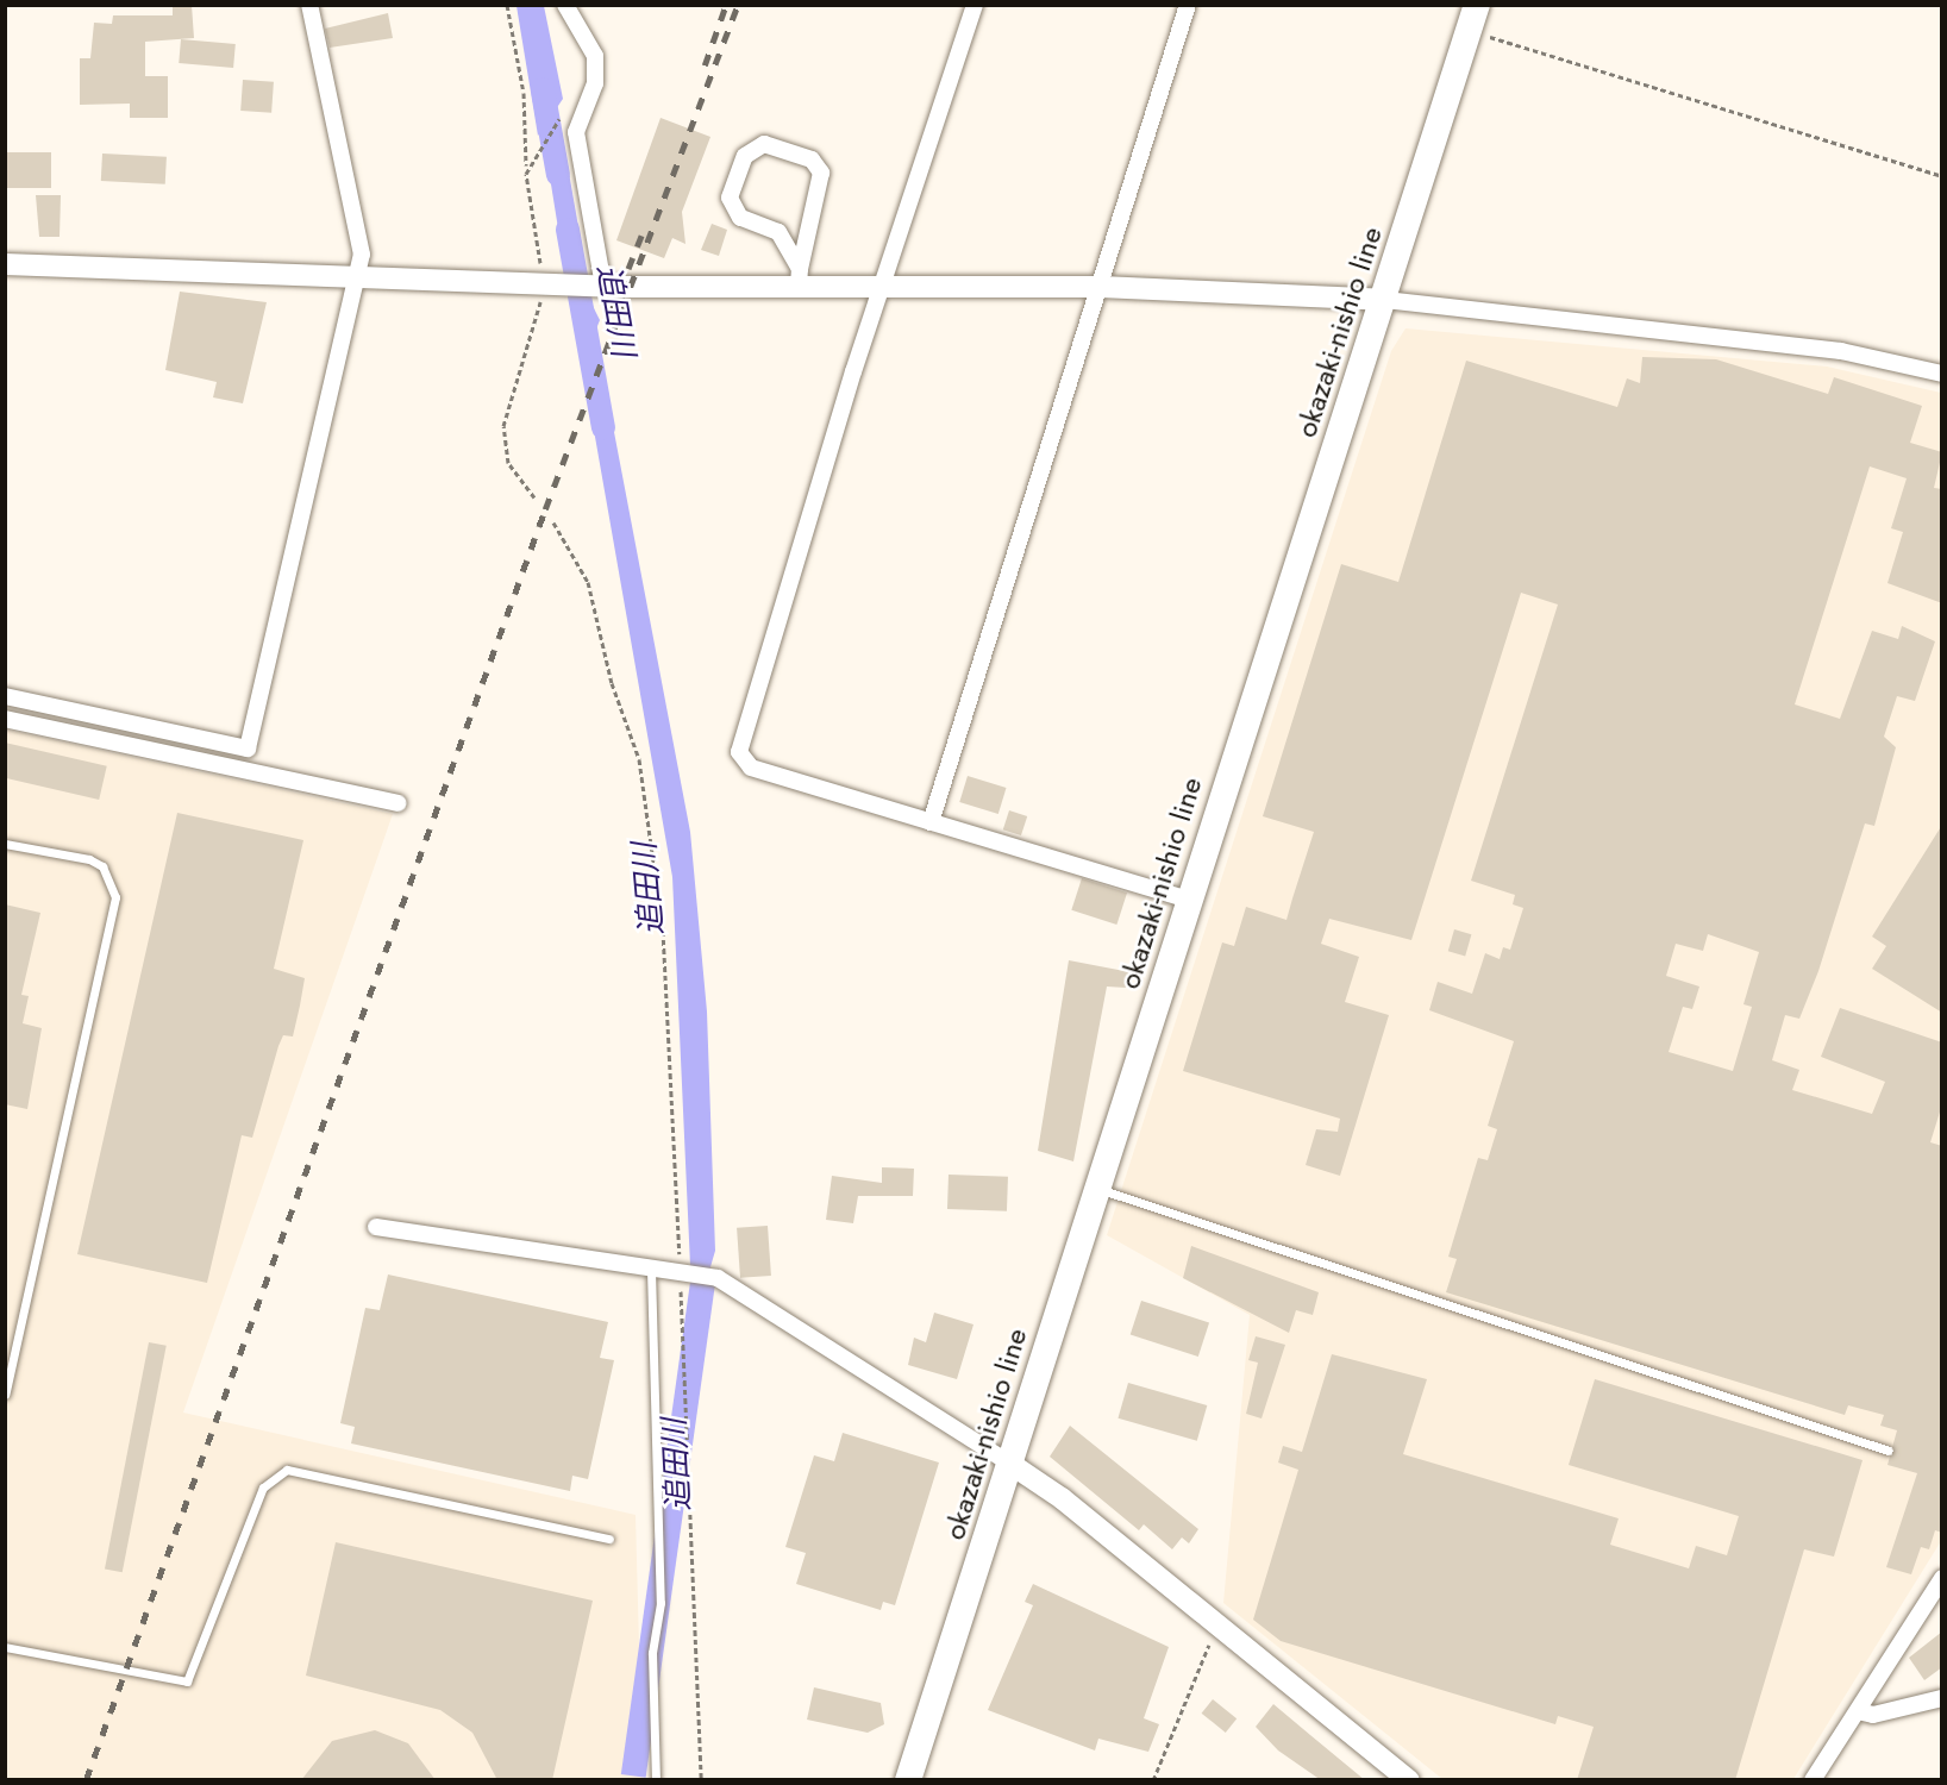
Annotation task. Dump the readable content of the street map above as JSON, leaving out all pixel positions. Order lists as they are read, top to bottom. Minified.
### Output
{"streets":{"main road":["okazaki-nishio line"]},"water":["追田川"]}
